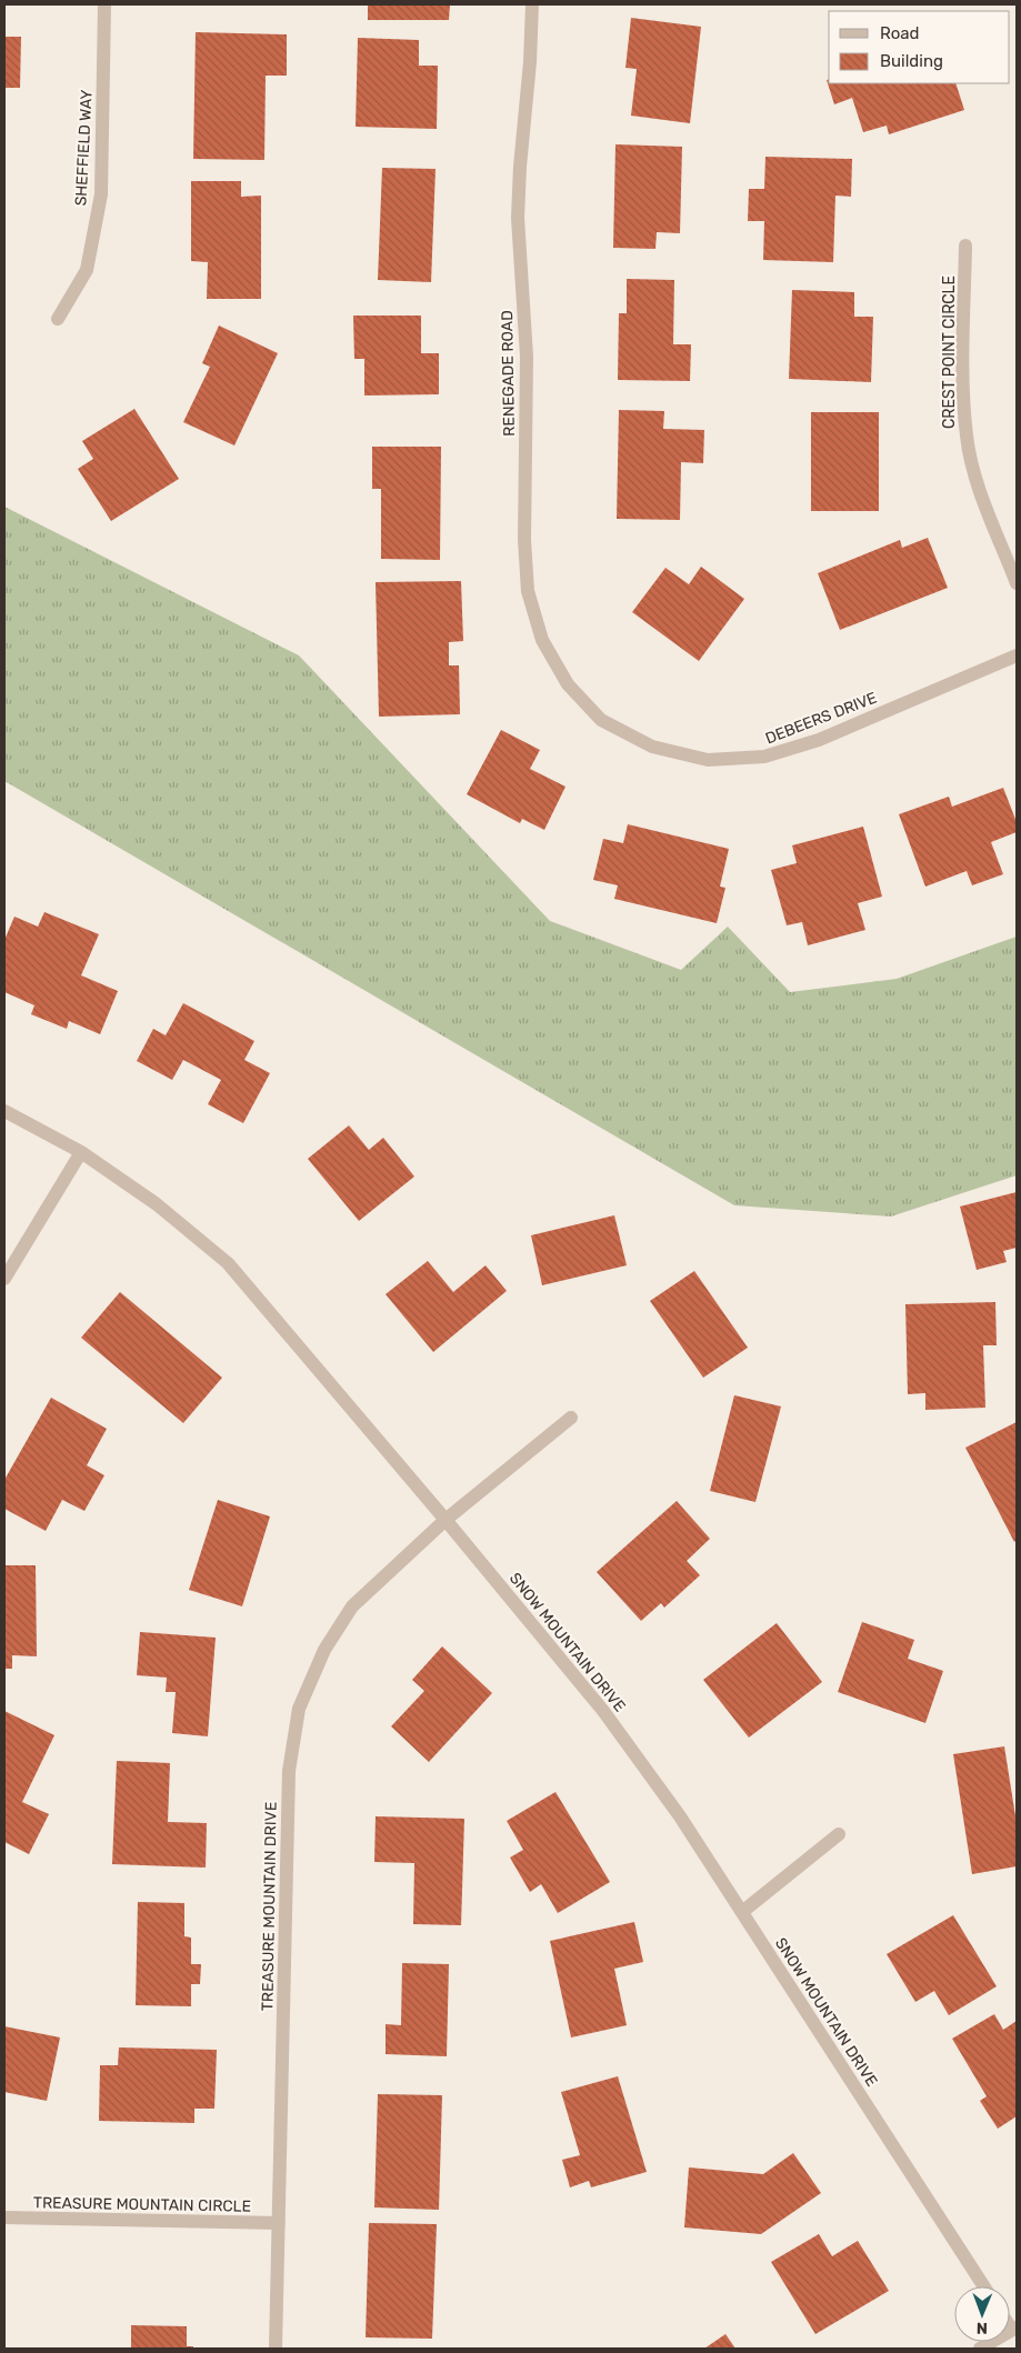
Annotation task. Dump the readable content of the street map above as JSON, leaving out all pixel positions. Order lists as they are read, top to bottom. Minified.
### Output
{"streets":{"street":["SHEFFIELD WAY","CREST POINT CIRCLE","RENEGADE ROAD","DEBEERS DRIVE","SNOW MOUNTAIN DRIVE","TREASURE MOUNTAIN DRIVE","TREASURE MOUNTAIN CIRCLE"]},"crossings":[["RENEGADE ROAD","DEBEERS DRIVE"],["SNOW MOUNTAIN DRIVE","TREASURE MOUNTAIN DRIVE"],["TREASURE MOUNTAIN DRIVE","TREASURE MOUNTAIN CIRCLE"]],"legend":["Road","Building"],"north":"bottom"}
